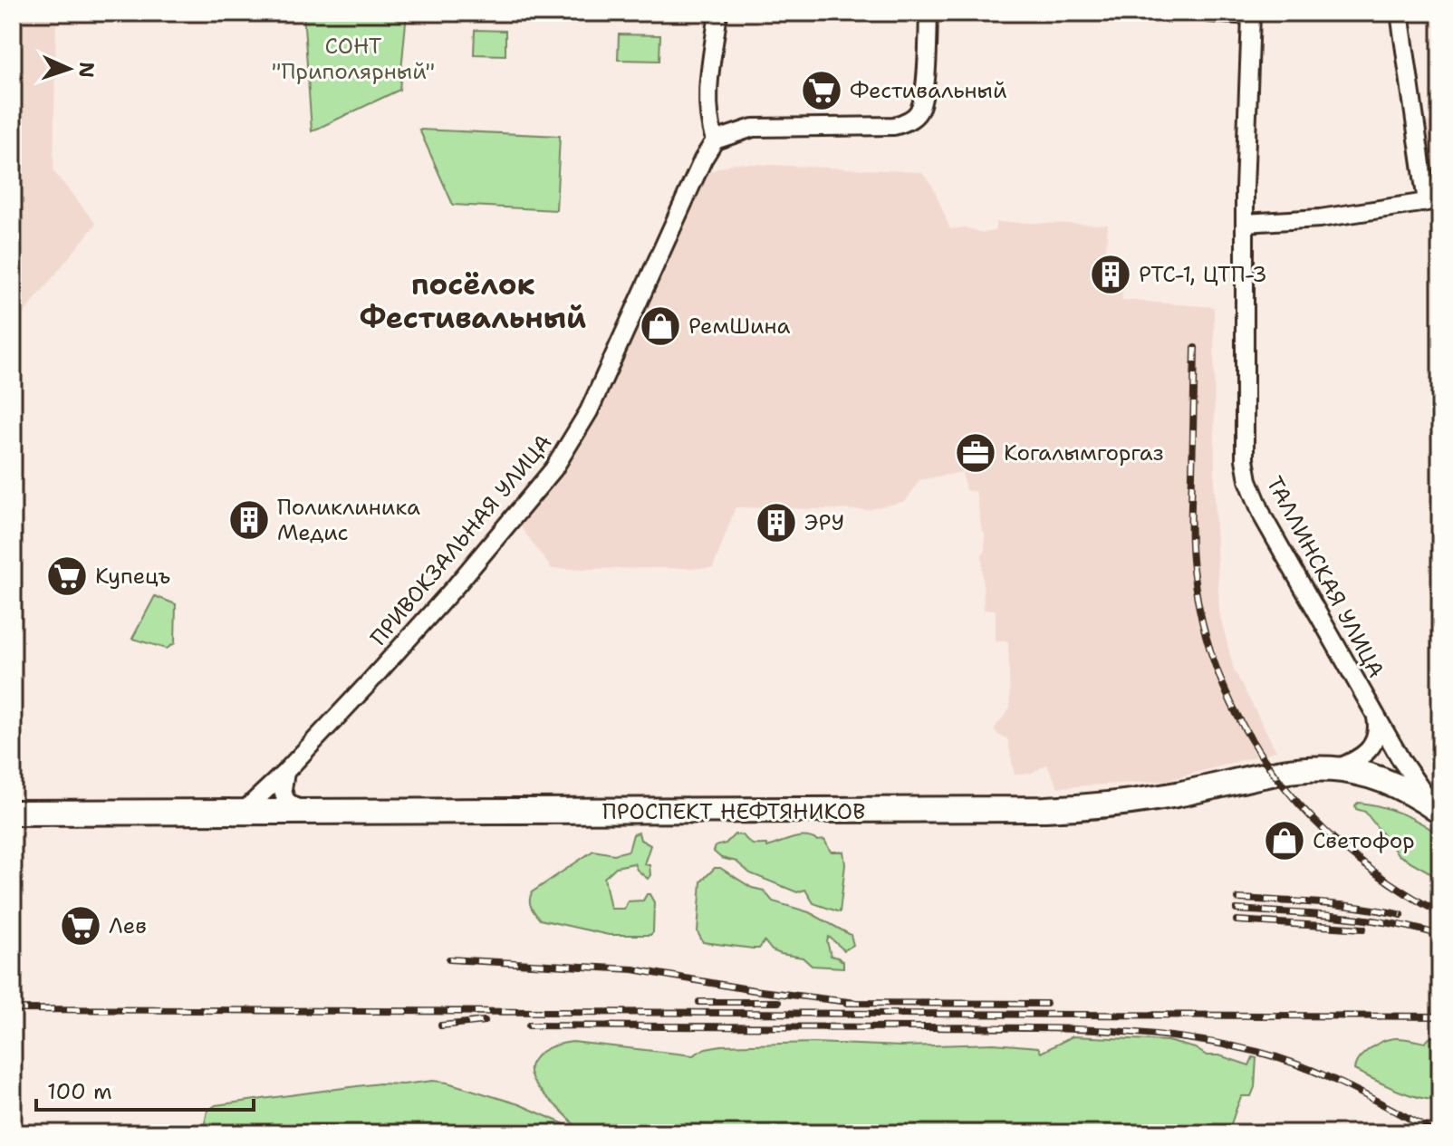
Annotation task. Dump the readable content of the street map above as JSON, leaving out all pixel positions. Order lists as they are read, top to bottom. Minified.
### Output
{"streets":{"main road":["ПРОСПЕКТ НЕФТЯНИКОВ"],"street":["ПРИВОКЗАЛЬНАЯ УЛИЦА","ТАЛЛИНСКАЯ УЛИЦА"]},"crossings":[["ПРИВОКЗАЛЬНАЯ УЛИЦА","ПРОСПЕКТ НЕФТЯНИКОВ"],["ТАЛЛИНСКАЯ УЛИЦА","ПРОСПЕКТ НЕФТЯНИКОВ"]],"districts":["посёлок Фестивальный"],"parks":["СОНТ \"Приполярный\""],"places":{"supermarket":["Фестивальный","Купецъ","Лев"],"building":["РТС-1, ЦТП-3","Поликлиника Медис","ЭРУ"],"shop":["РемШина","Светофор"],"office":["Когалымгоргаз"]},"scale_bar":"100 m","north":"right"}
